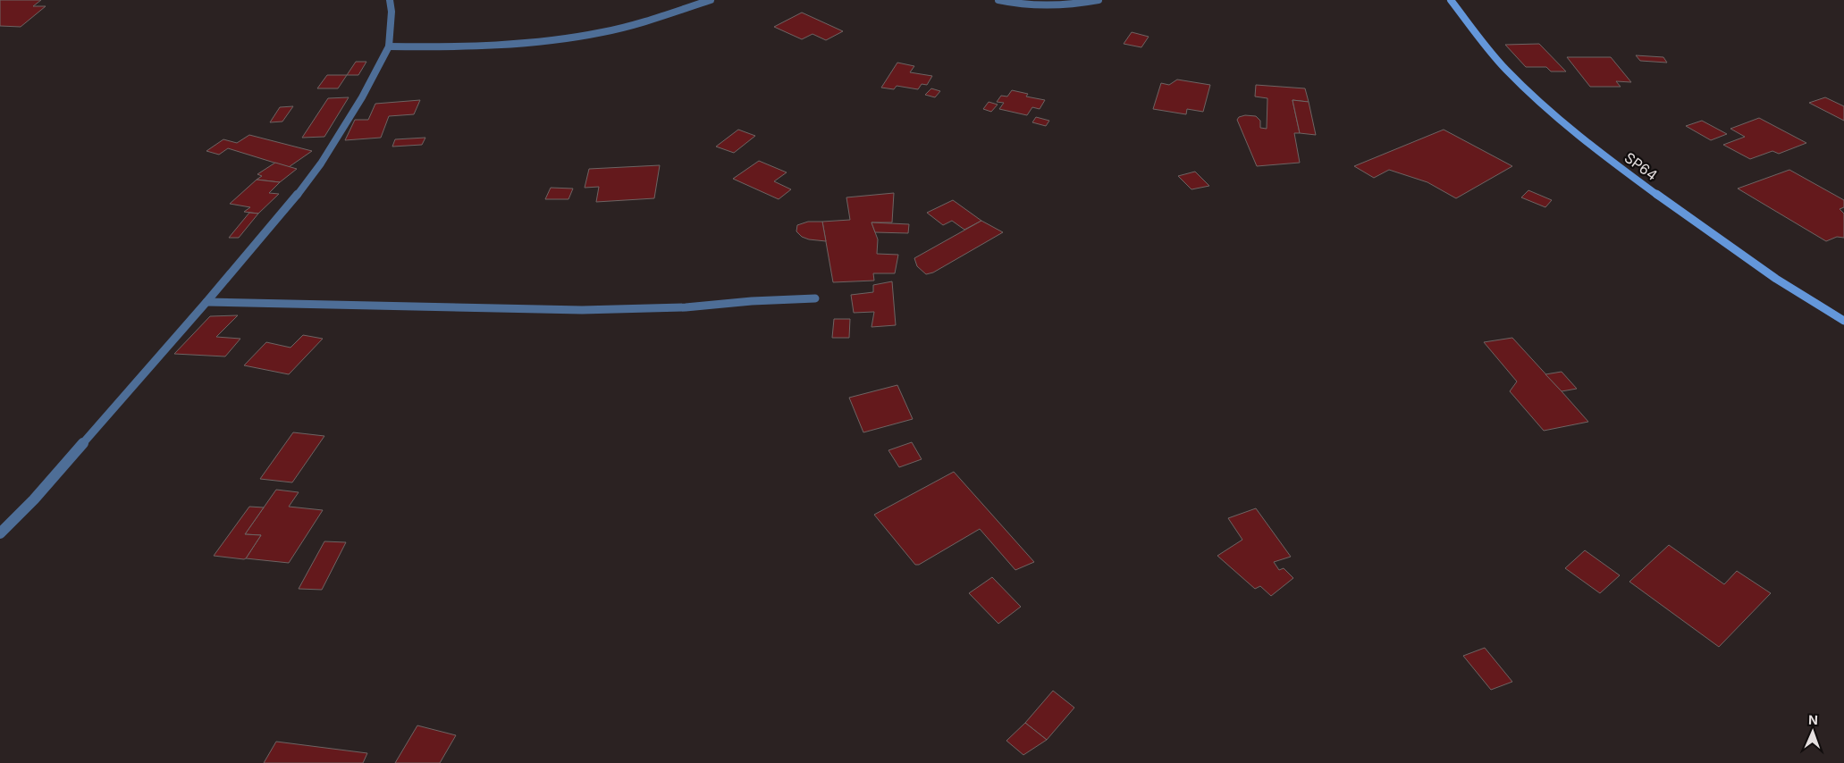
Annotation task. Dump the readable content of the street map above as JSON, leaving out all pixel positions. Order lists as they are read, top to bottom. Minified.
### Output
{"streets":{"street":["SP64"]},"north":"top"}
